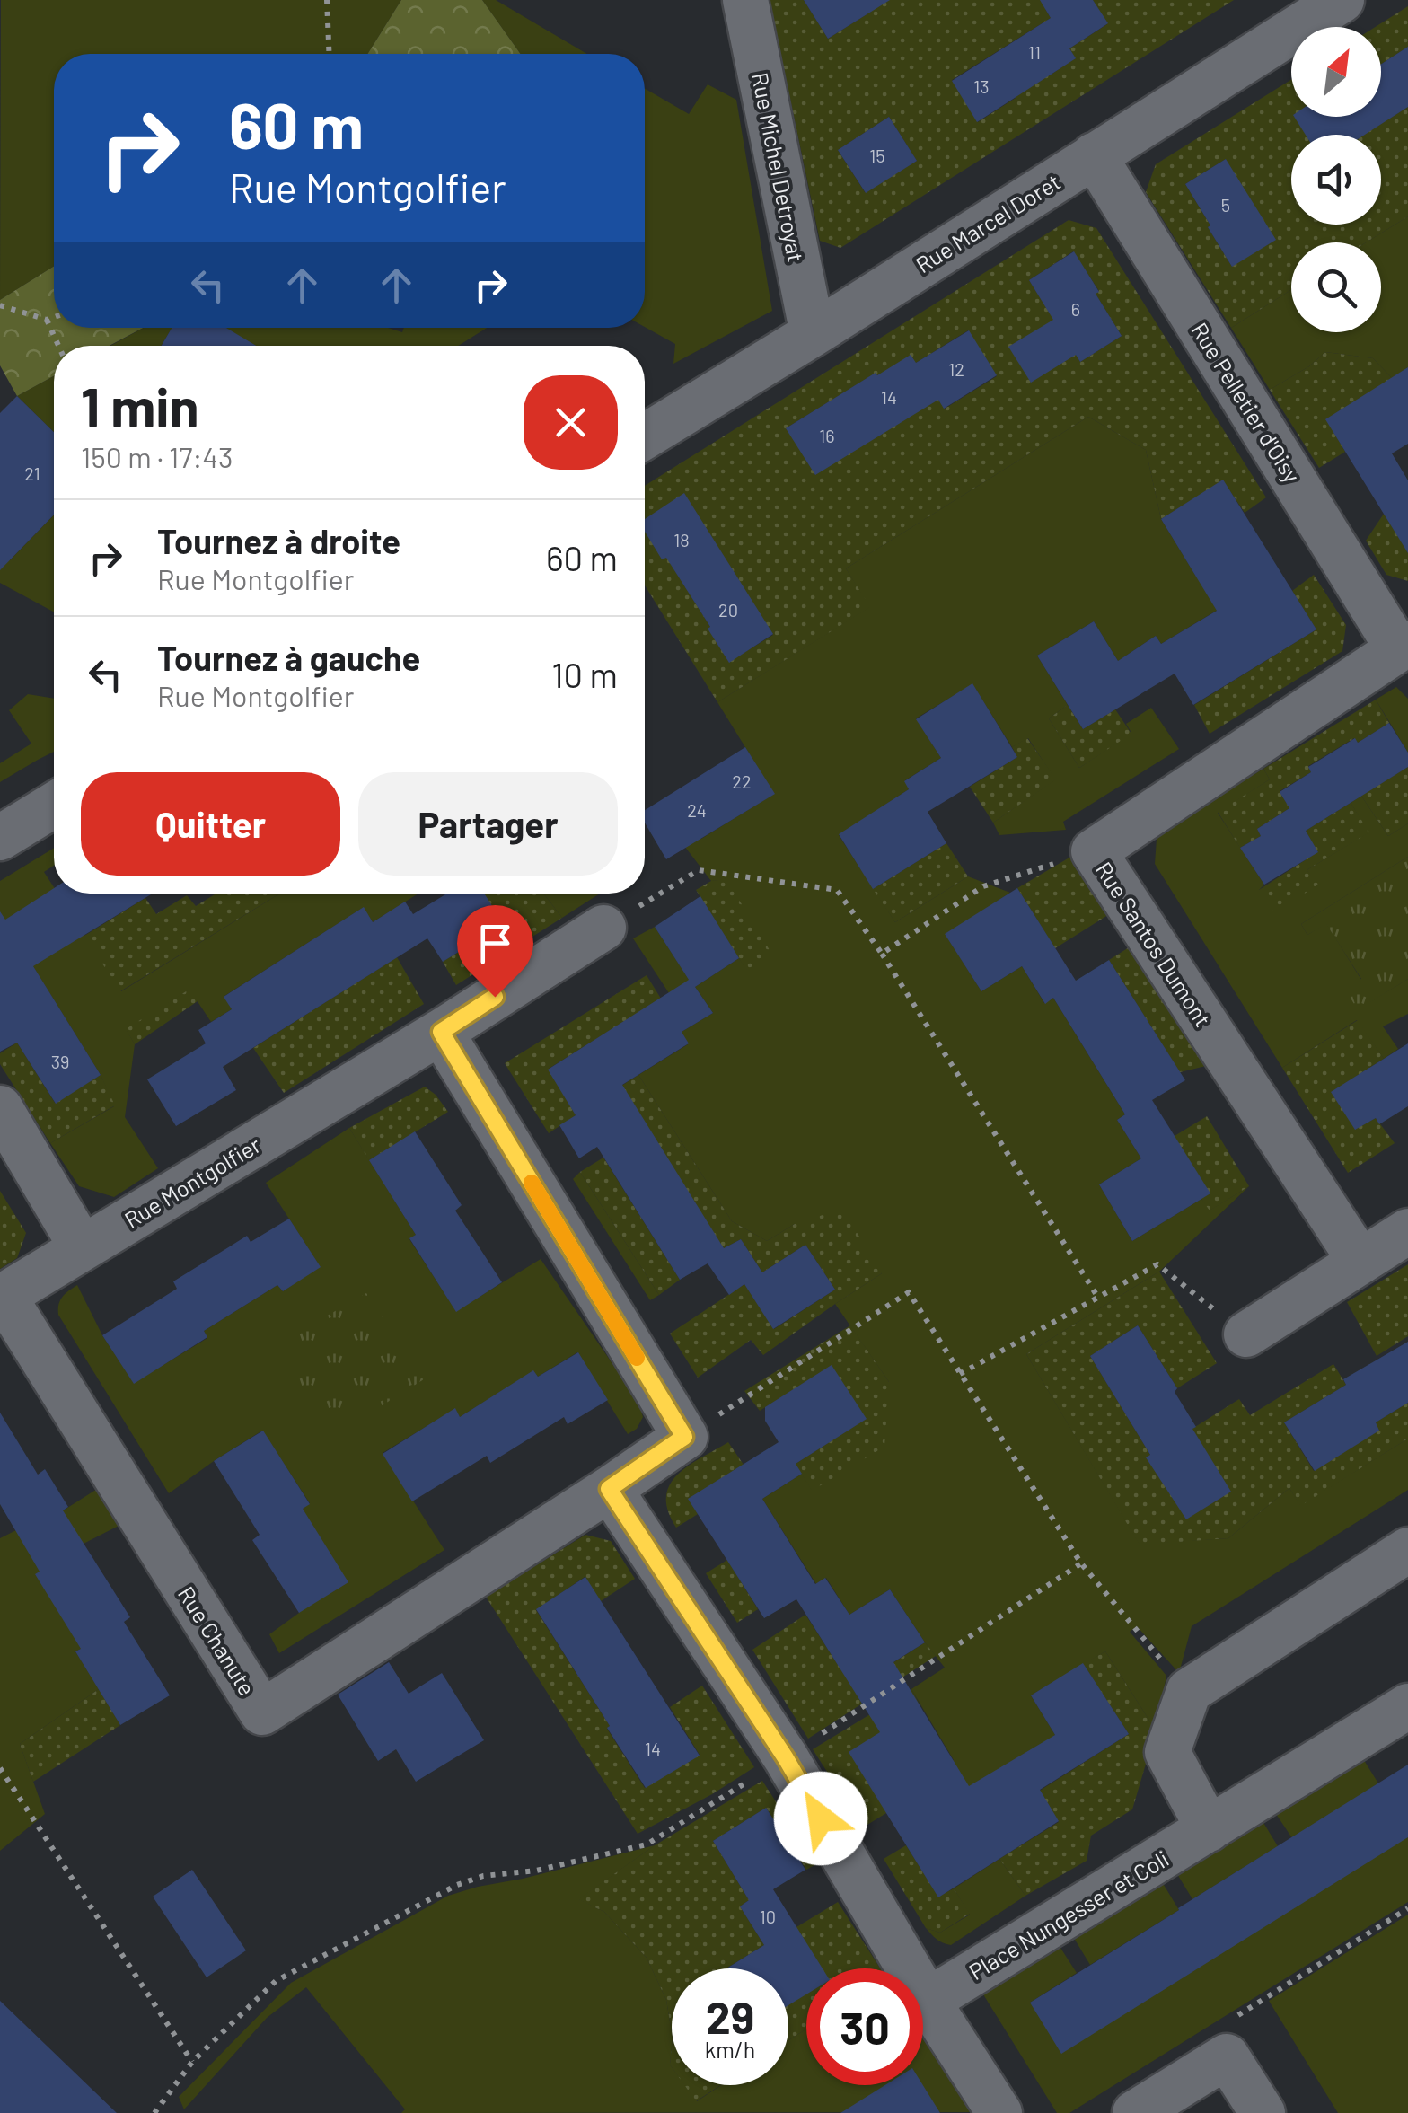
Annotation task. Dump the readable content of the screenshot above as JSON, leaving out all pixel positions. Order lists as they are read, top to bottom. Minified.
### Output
{"streets":{"street":["Rue Michel Detroyat","Rue Marcel Doret","Rue Pelletier d'Oisy","Rue Santos Dumont","Rue Montgolfier","Rue Chanute","Place Nungesser et Coli"]},"crossings":[["Rue Michel Detroyat","Rue Marcel Doret"],["Rue Marcel Doret","Rue Pelletier d'Oisy"],["Rue Pelletier d'Oisy","Rue Santos Dumont"],["Rue Montgolfier","Rue Chanute"]],"house_numbers":["11","13","15","5","6","12","14","16","21","18","20","22","24","39","14","10"],"north":"top right","page":{"turn":["60 m","Rue Montgolfier"],"heading":["1 min","150 m · 17:43"],"list":[{"name":"Tournez à droite","note":"Rue Montgolfier","value":"60 m"},{"name":"Tournez à gauche","note":"Rue Montgolfier","value":"10 m"}],"buttons":["Quitter","Partager"],"speed":"29 km/h","limit":"30"}}
